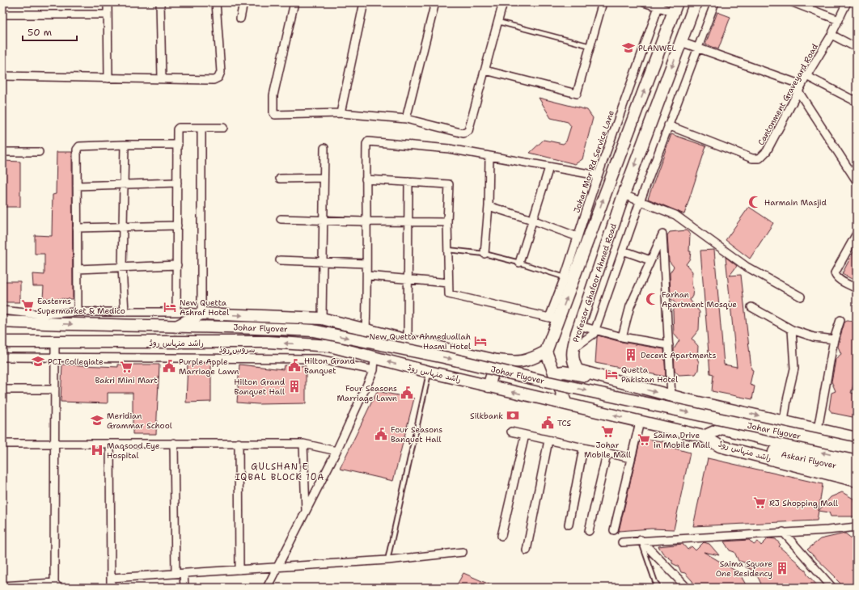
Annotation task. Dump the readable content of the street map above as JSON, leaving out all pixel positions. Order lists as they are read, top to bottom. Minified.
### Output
{"streets":{"main road":["Professor Ghafoor Ahmed Road","Johar Flyover","راشد منہاس روڈ","Askari Flyover"],"street":["Cantonment Graveyard Road","Johar Mor Rd Service Lane","سروس روڈ"]},"crossings":[["Johar Flyover","راشد منہاس روڈ"],["راشد منہاس روڈ","Askari Flyover"]],"districts":["GULSHAN E IQBAL BLOCK 10A"],"places":{"school or university":["PLANWEL","PCI Collegiate","Meridian Grammar School"],"mosque":["Harmain Masjid","Farhan Apartment Mosque"],"supermarket":["Easterns Supermarket & Medico","Bakri Mini Mart","Johar Mobile Mall","Saima Drive in Mobile Mall","RJ Shopping Mall"],"hotel":["New Quetta Ashraf Hotel","New Quetta Ahmeduallah Hasmi Hotel","Quetta Pakistan Hotel"],"building":["Decent Apartments","Hilton Grand Banquet Hall","Saima Square One Residency"],"public building":["Hilton Grand Banquet","Purple Apple Marriage Lawn","Four Seasons Marriage Lawn","TCS","Four Seasons Banquet Hall"],"bank":["Silkbank"],"hospital":["Maqsood Eye Hospital"]},"scale_bar":"50 m"}
